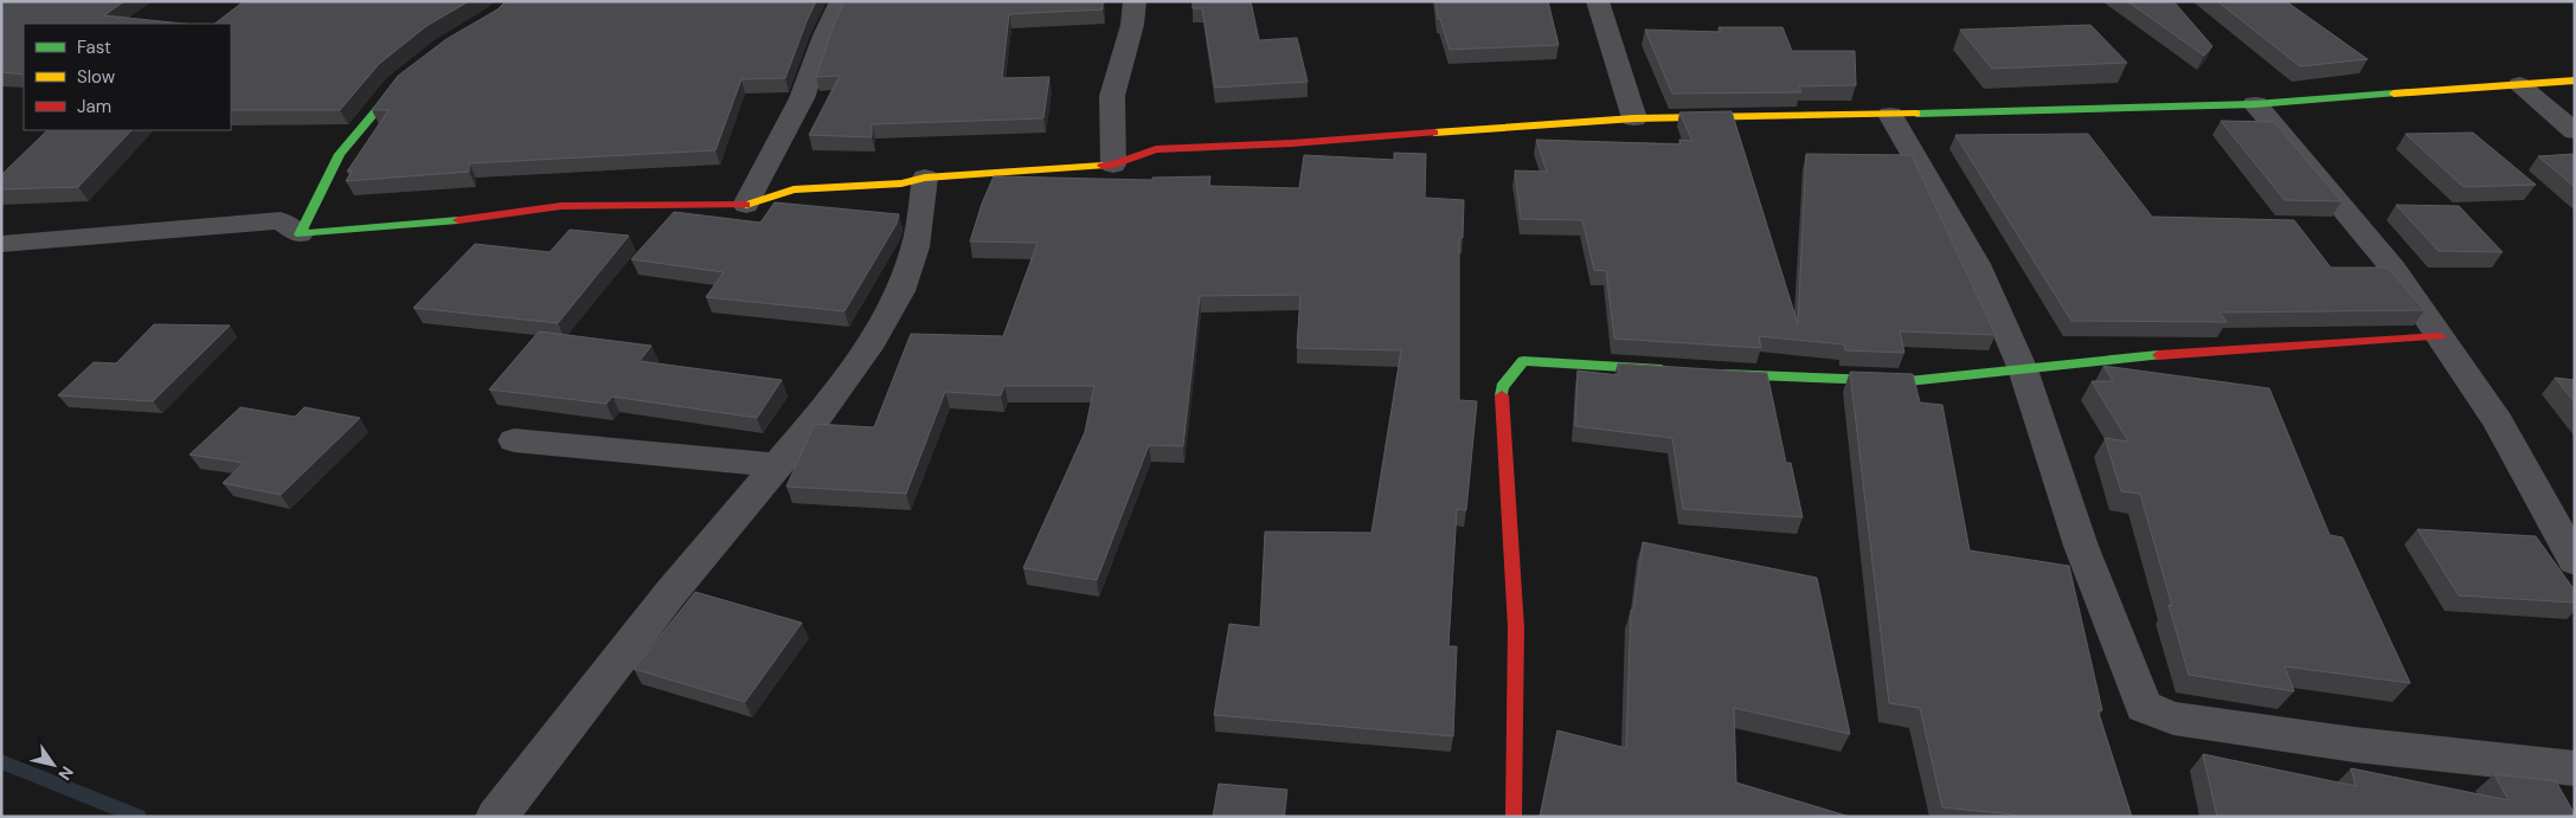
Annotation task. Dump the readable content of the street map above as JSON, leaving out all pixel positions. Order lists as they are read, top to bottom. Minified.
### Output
{"legend":["Fast","Slow","Jam"],"north":"bottom right"}
